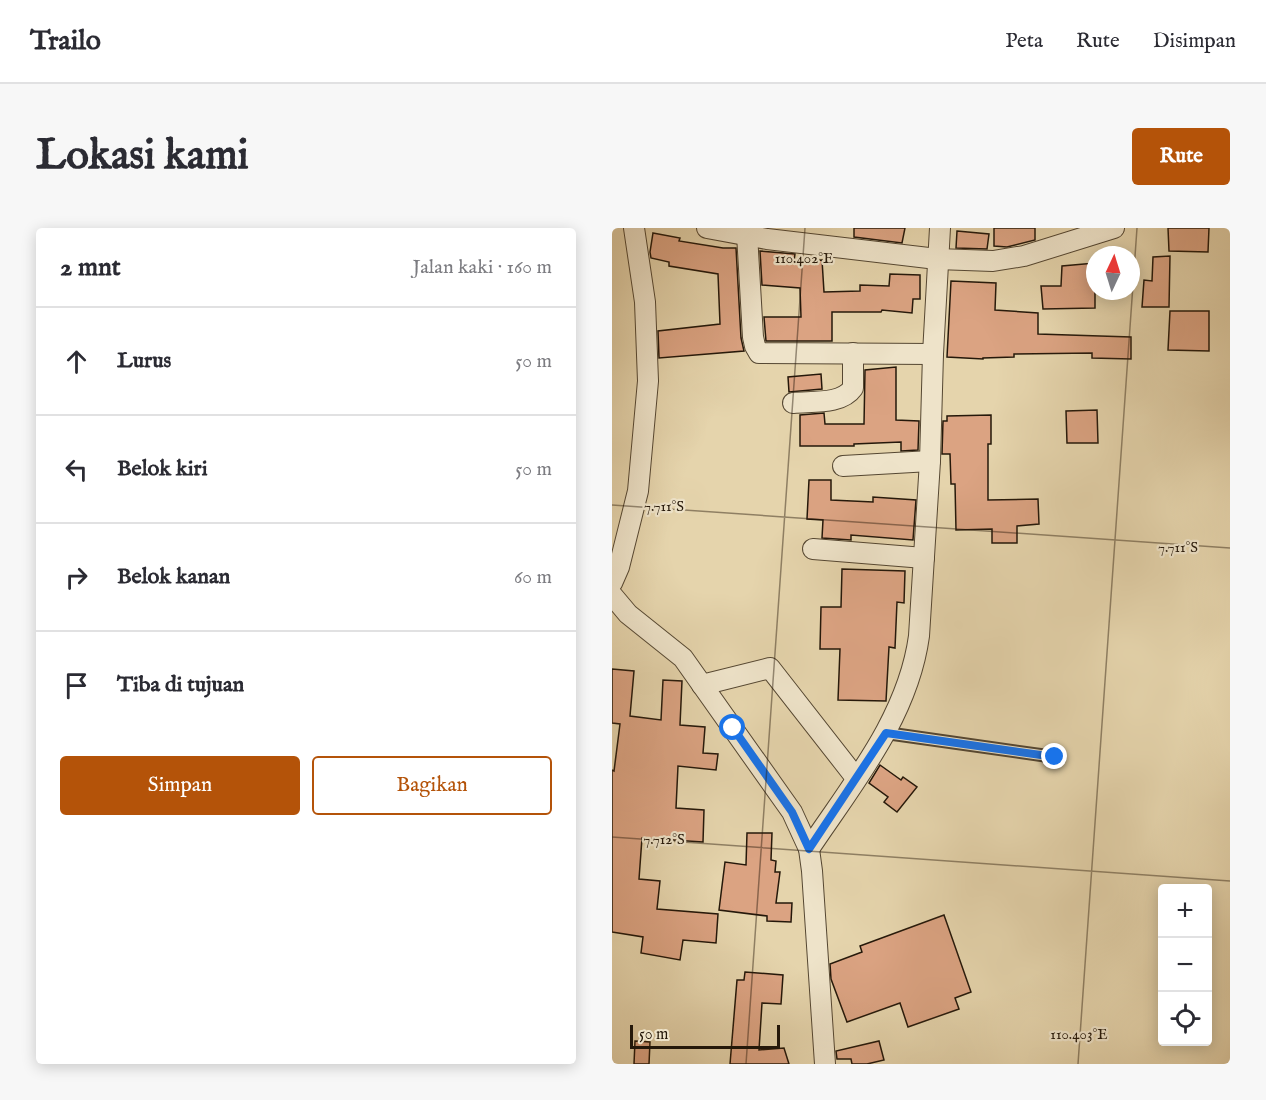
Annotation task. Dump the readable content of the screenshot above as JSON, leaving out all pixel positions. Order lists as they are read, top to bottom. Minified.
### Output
{"scale_bar":"50 m","north":"top","page":{"header":"Trailo","nav":["Peta","Rute","Disimpan"],"buttons":["Rute",["Simpan","Bagikan"]],"title":"Lokasi kami","heading":["2 mnt","Jalan kaki · 160 m"],"list":[["Lurus","50 m"],["Belok kiri","50 m"],["Belok kanan","60 m"],"Tiba di tujuan"],"map_buttons":["+","−"],"scale":"50 m"},"coordinates":["110.402°E","7.711°S","7.712°S","110.403°E"]}
